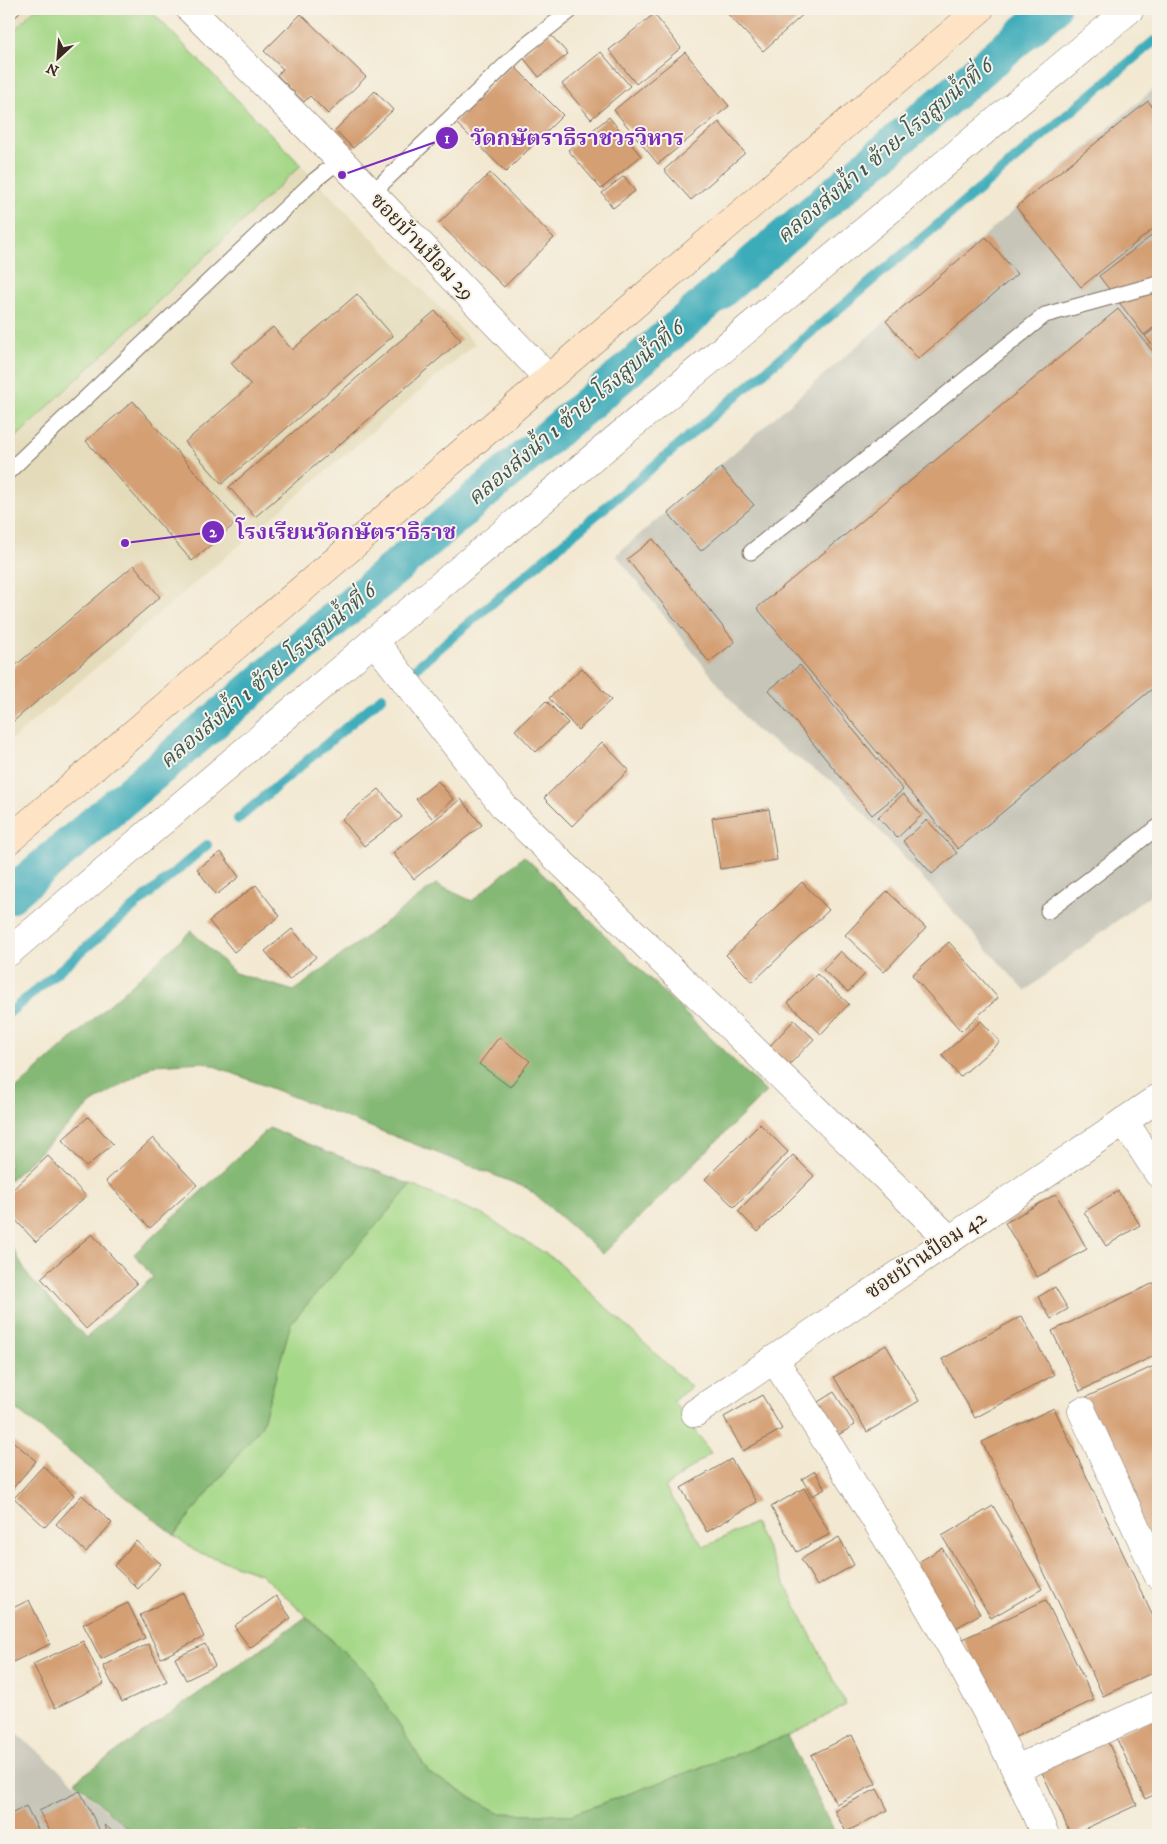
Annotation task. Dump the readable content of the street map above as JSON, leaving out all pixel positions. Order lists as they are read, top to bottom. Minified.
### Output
{"streets":{"street":["ซอยบ้านป้อม 29","ซอยบ้านป้อม 42"]},"water":["คลองส่งน้ำ 1 ซ้าย-โรงสูบน้ำที่ 6"],"places":["วัดกษัตราธิราชวรวิหาร","โรงเรียนวัดกษัตราธิราช"],"north":"bottom left"}
